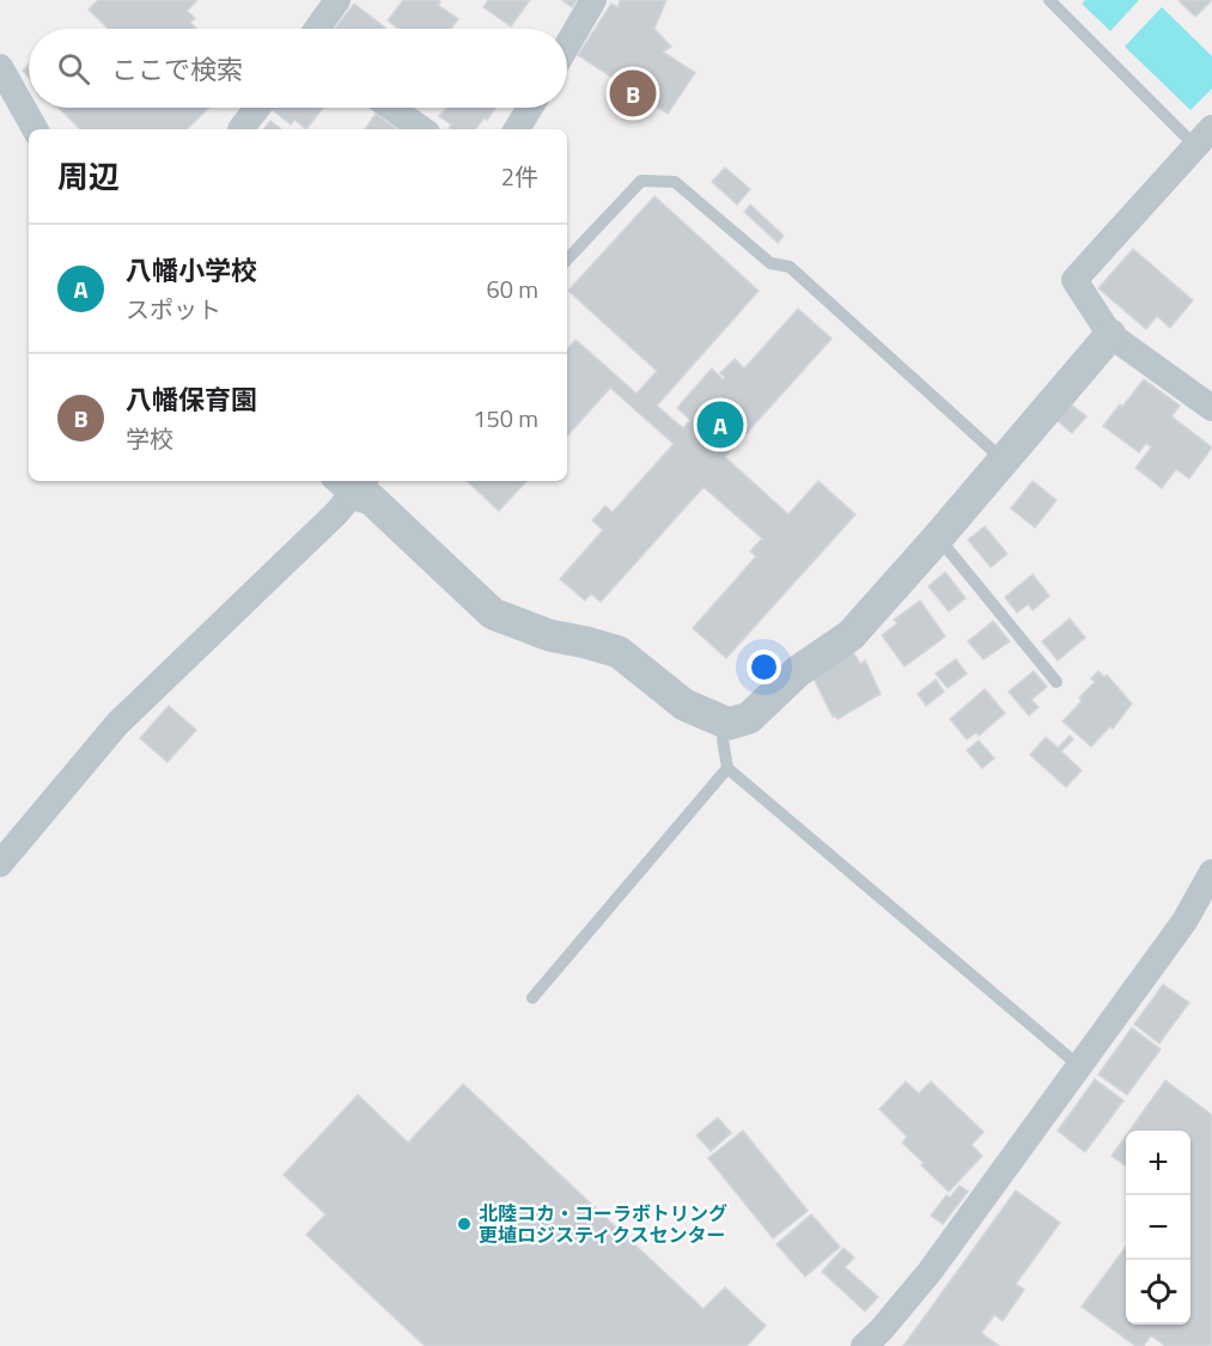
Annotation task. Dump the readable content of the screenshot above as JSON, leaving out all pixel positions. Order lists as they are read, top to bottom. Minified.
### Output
{"places":["北陸コカ・コーラボトリング 更埴ロジスティクスセンター"],"page":{"search":"ここで検索","pins":["B","A"],"heading":["周辺","2件"],"list":[{"mark":"A","name":"八幡小学校","note":"スポット","value":"60 m"},{"mark":"B","name":"八幡保育園","note":"学校","value":"150 m"}],"map_buttons":["+","−"]}}
